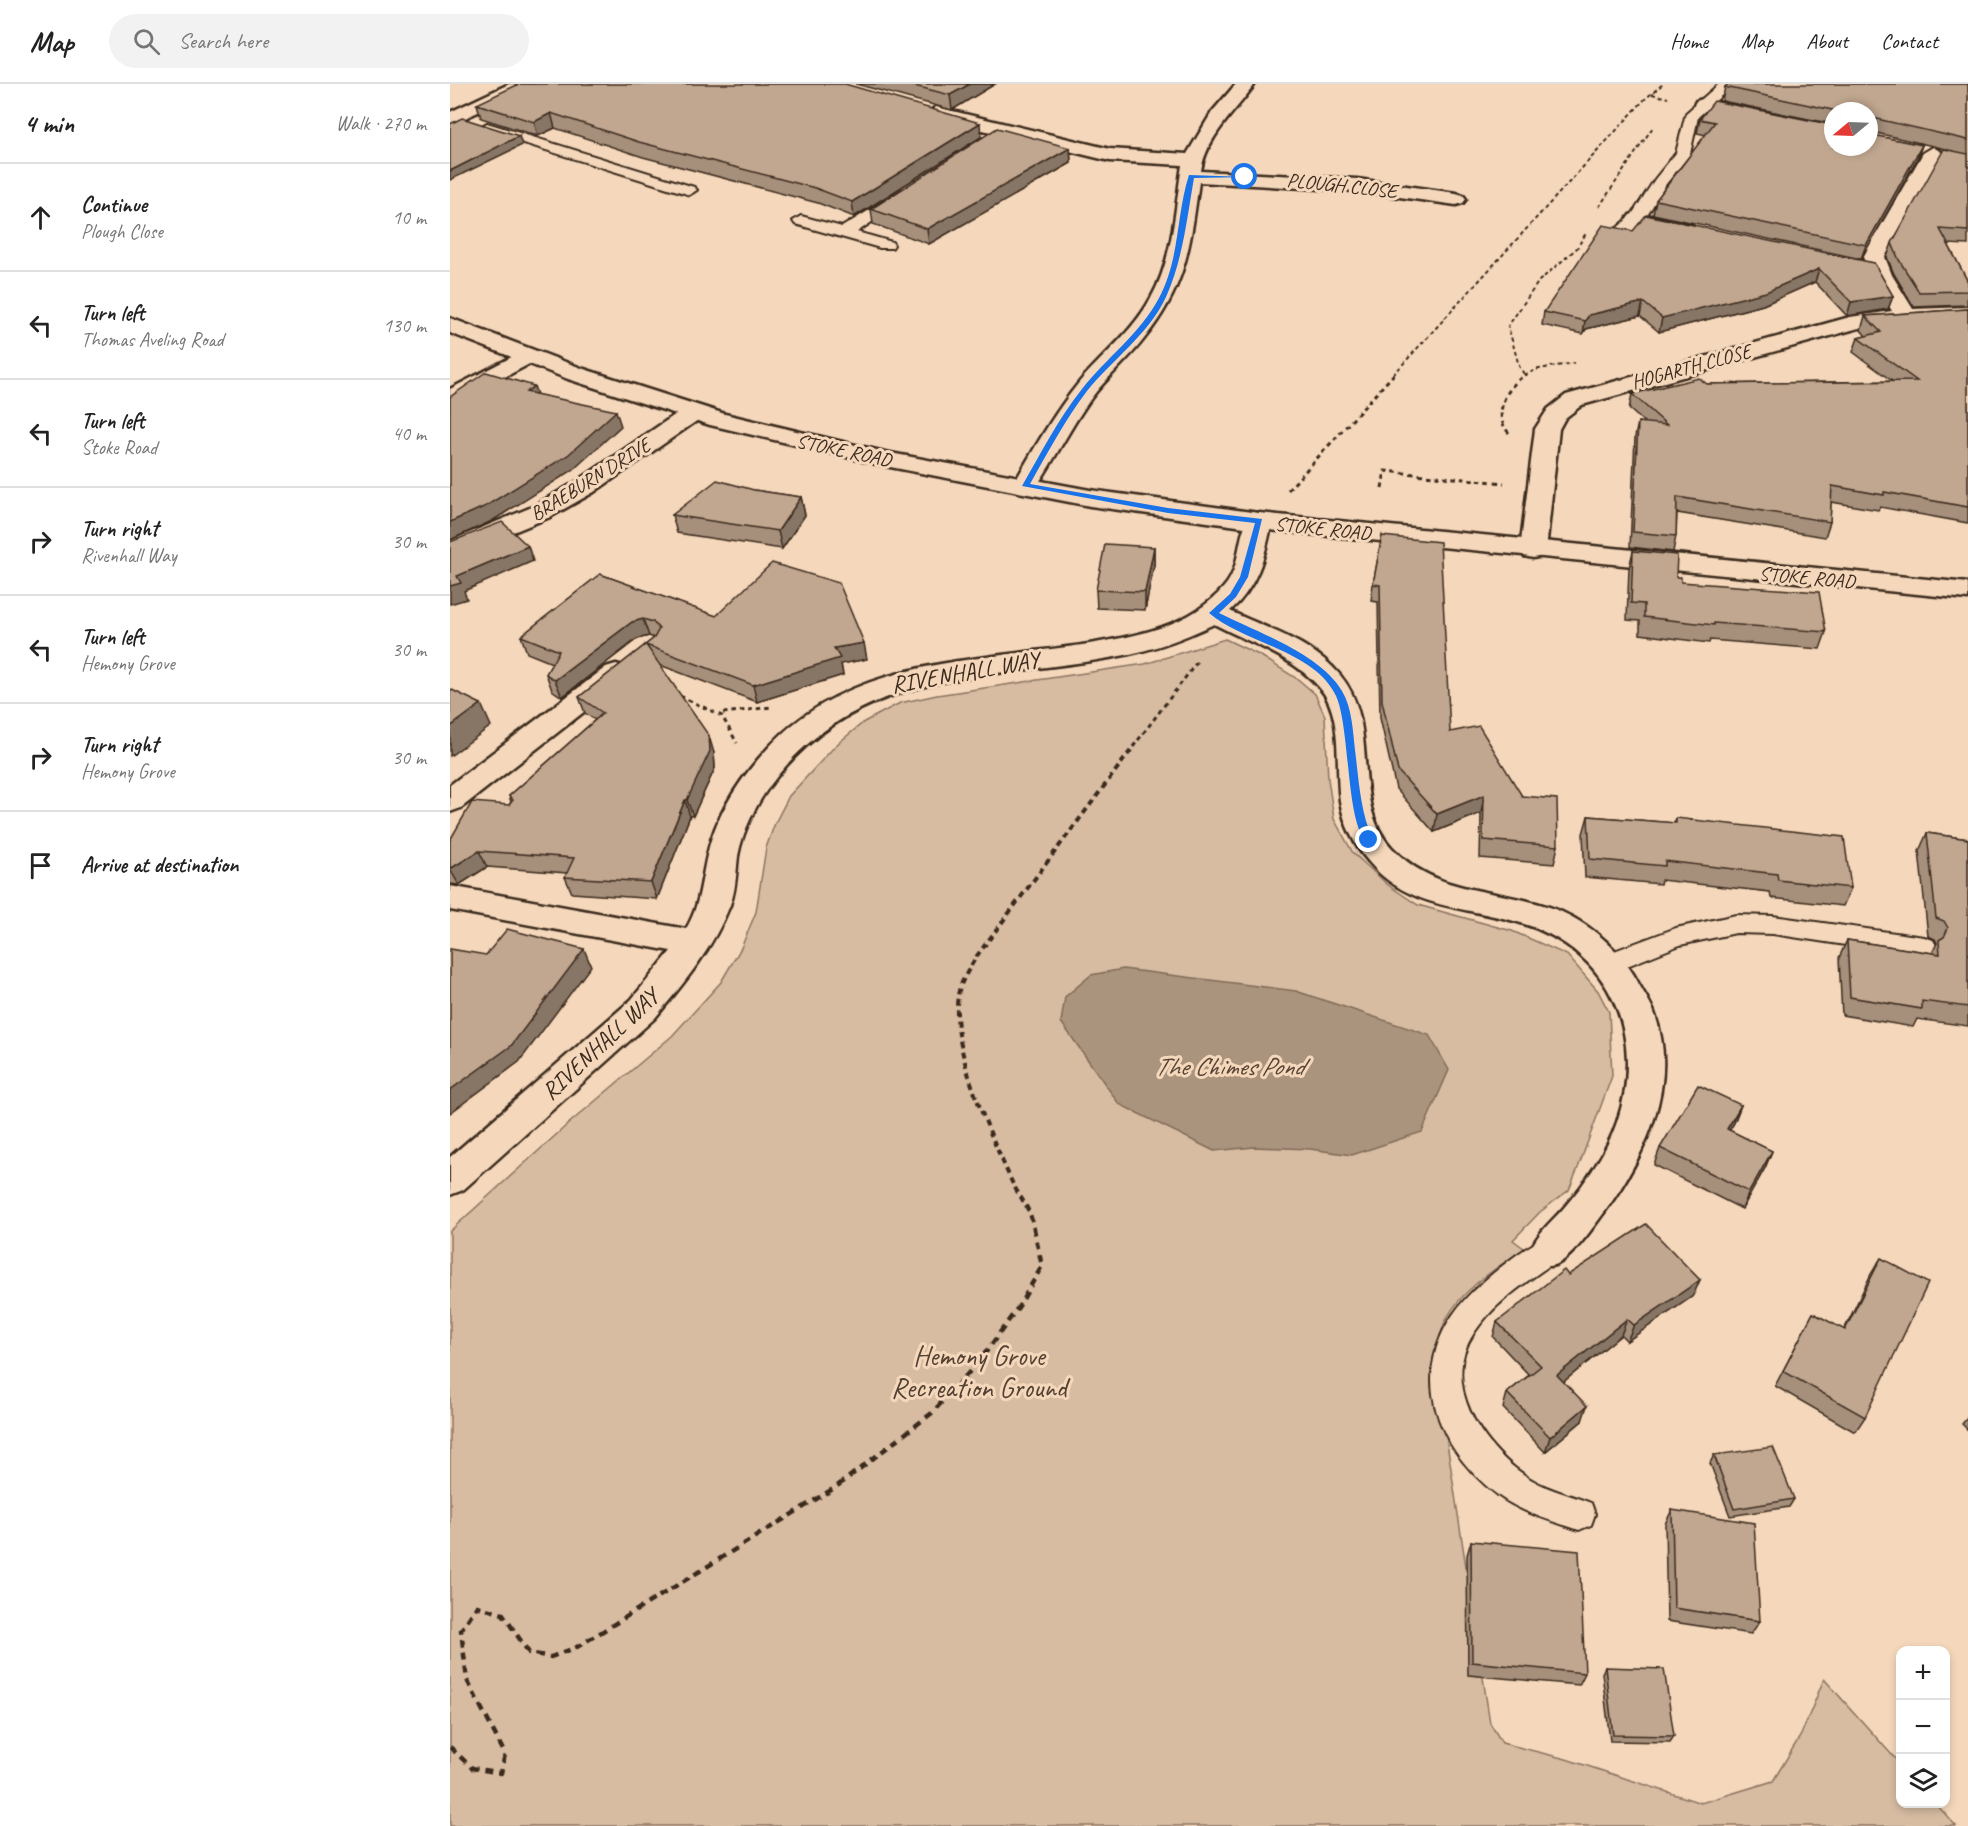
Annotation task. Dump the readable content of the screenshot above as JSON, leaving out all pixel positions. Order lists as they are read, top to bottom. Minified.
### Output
{"streets":{"street":["PLOUGH CLOSE","HOGARTH CLOSE","STOKE ROAD","BRAEBURN DRIVE","RIVENHALL WAY"]},"crossings":[["HOGARTH CLOSE","STOKE ROAD"],["STOKE ROAD","BRAEBURN DRIVE"],["STOKE ROAD","RIVENHALL WAY"]],"water":["The Chimes Pond"],"parks":["Hemony Grove Recreation Ground"],"north":"left","page":{"header":"Map","search":"Search here","nav":["Home","Map","About","Contact"],"heading":["4 min","Walk · 270 m"],"list":[["Continue","Plough Close","10 m"],["Turn left","Thomas Aveling Road","130 m"],["Turn left","Stoke Road","40 m"],["Turn right","Rivenhall Way","30 m"],["Turn left","Hemony Grove","30 m"],["Turn right","Hemony Grove","30 m"],"Arrive at destination"],"map_buttons":["+","−"]}}
